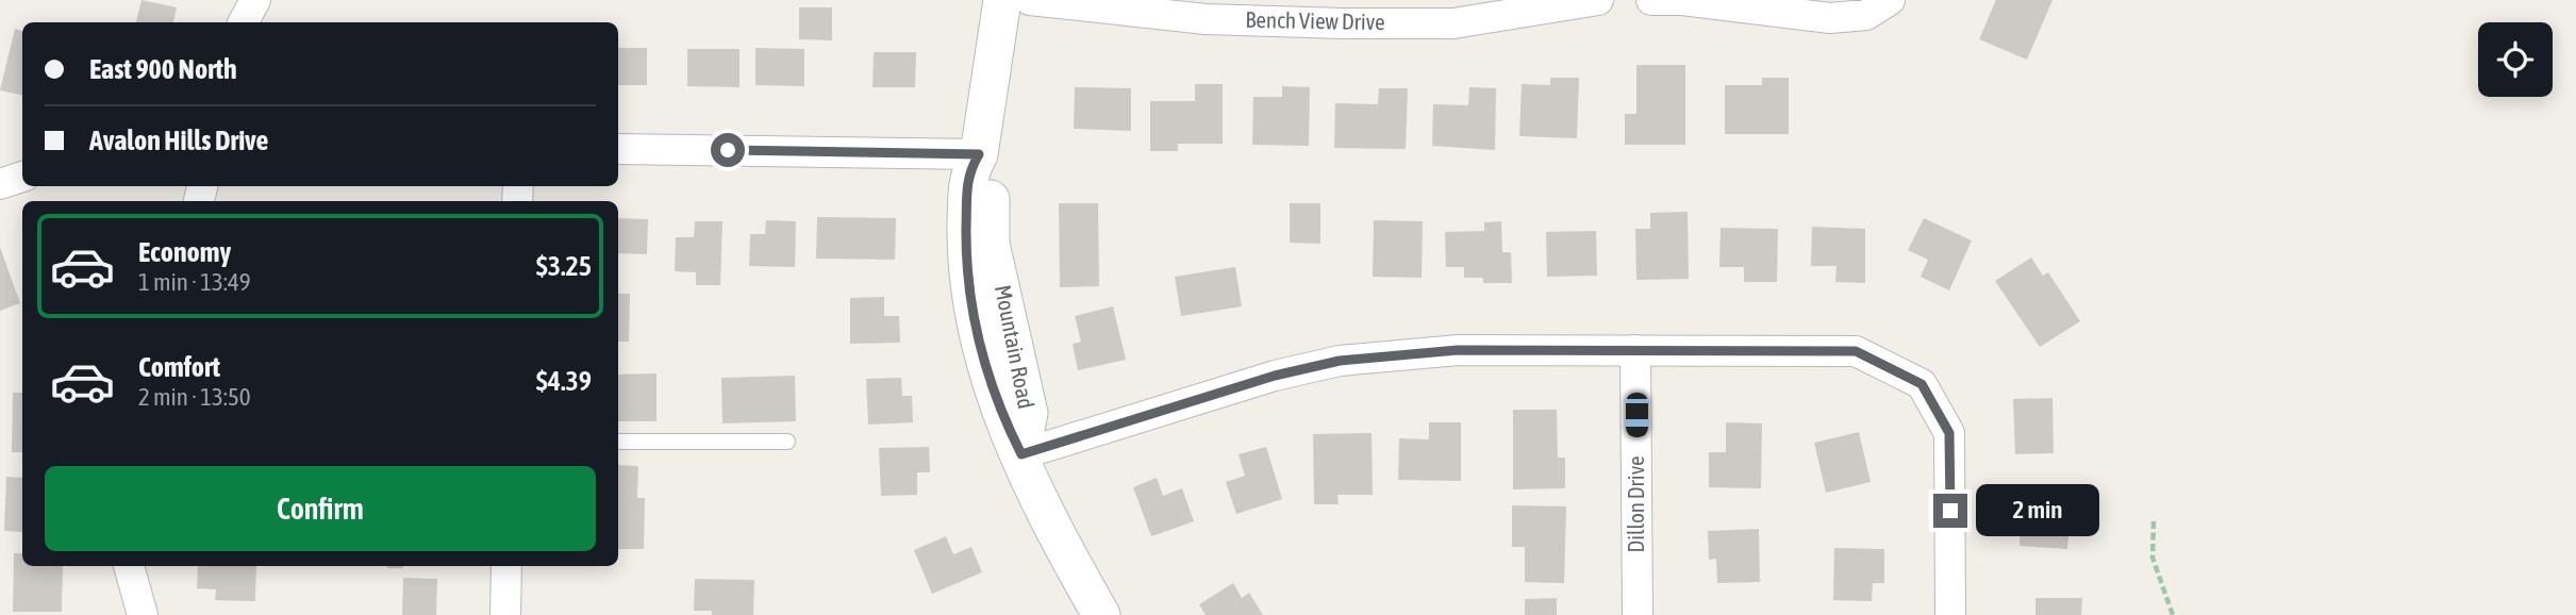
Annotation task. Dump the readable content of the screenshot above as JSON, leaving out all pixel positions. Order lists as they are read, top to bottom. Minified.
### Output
{"streets":{"street":["Bench View Drive","Mountain Road","Dillon Drive"]},"page":{"banner":["East 900 North","Avalon Hills Drive"],"list":[{"name":"Economy","note":"1 min · 13:49","value":"$3.25"},{"name":"Comfort","note":"2 min · 13:50","value":"$4.39"}],"buttons":"Confirm","bubble":"2 min"}}
